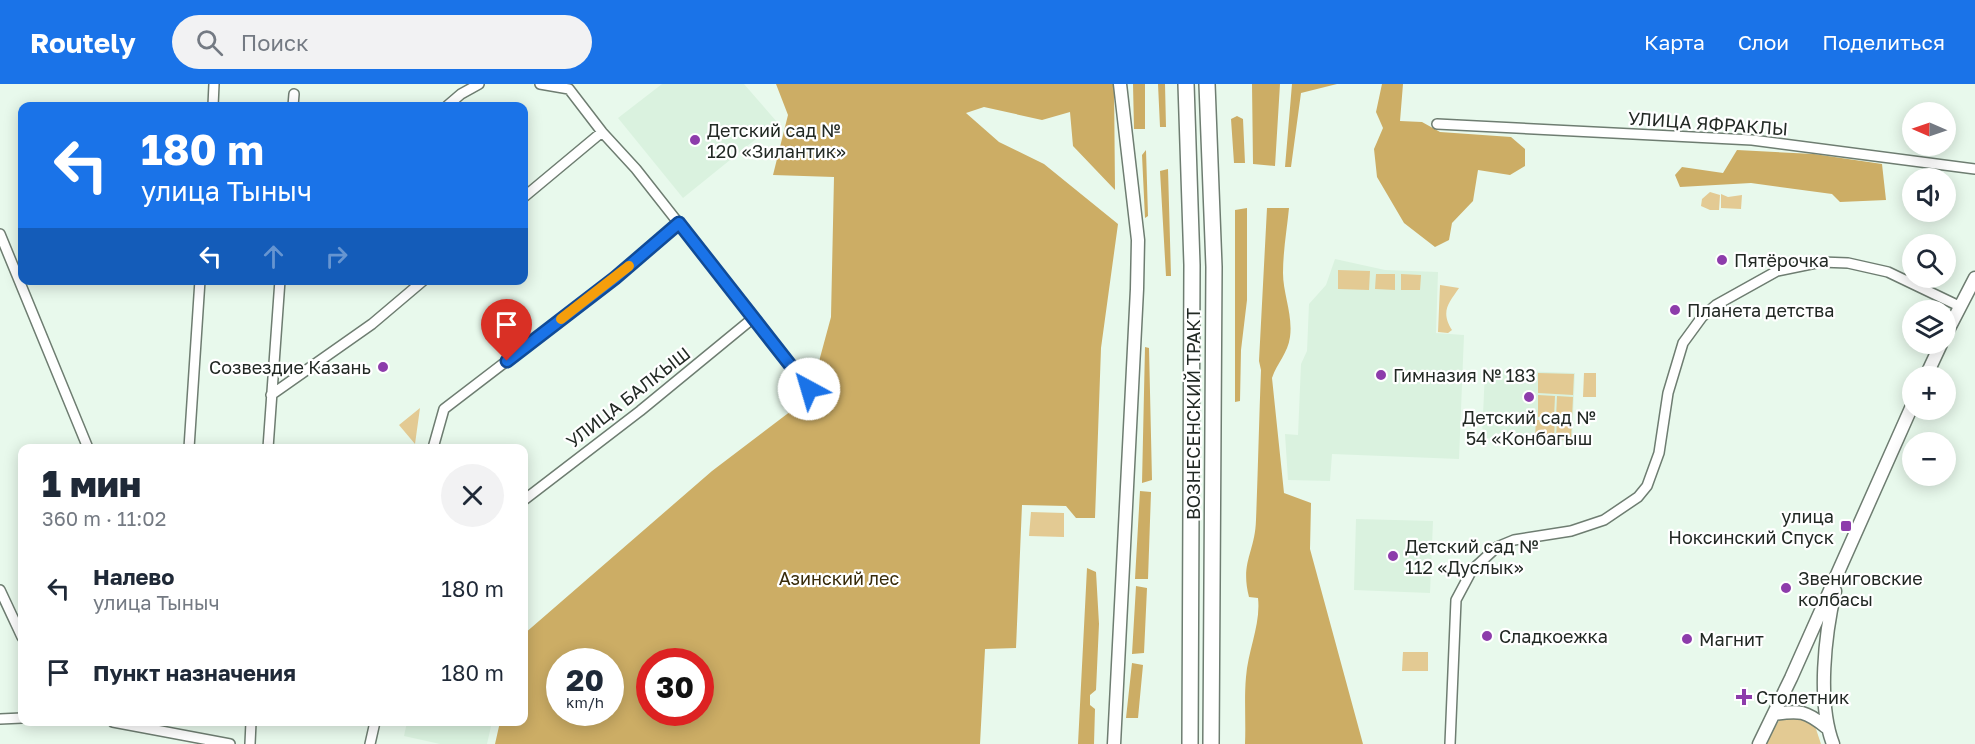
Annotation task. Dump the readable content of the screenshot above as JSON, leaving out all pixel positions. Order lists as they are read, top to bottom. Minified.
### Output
{"streets":{"main road":["ВОЗНЕСЕНСКИЙ ТРАКТ"],"street":["УЛИЦА ЯФРАКЛЫ","УЛИЦА БАЛКЫШ"]},"parks":["Азинский лес"],"places":{"other":["Детский сад № 120 «Зилантик»","Пятёрочка","Планета детства","Созвездие Казань","Гимназия № 183","Детский сад № 54 «Конбагыш","Детский сад № 112 «Дуслык»","Звениговские колбасы","Сладкоежка","Магнит"],"transit":["улица Ноксинский Спуск"],"health":["Столетник"]},"north":"left","page":{"header":"Routely","search":"Поиск","nav":["Карта","Слои","Поделиться"],"map_buttons":["+","−"],"turn":["180 m","улица Тыныч"],"heading":["1 мин","360 m · 11:02"],"list":[{"name":"Налево","note":"улица Тыныч","value":"180 m"},{"name":"Пункт назначения","value":"180 m"}],"speed":"20 km/h","limit":"30"}}
